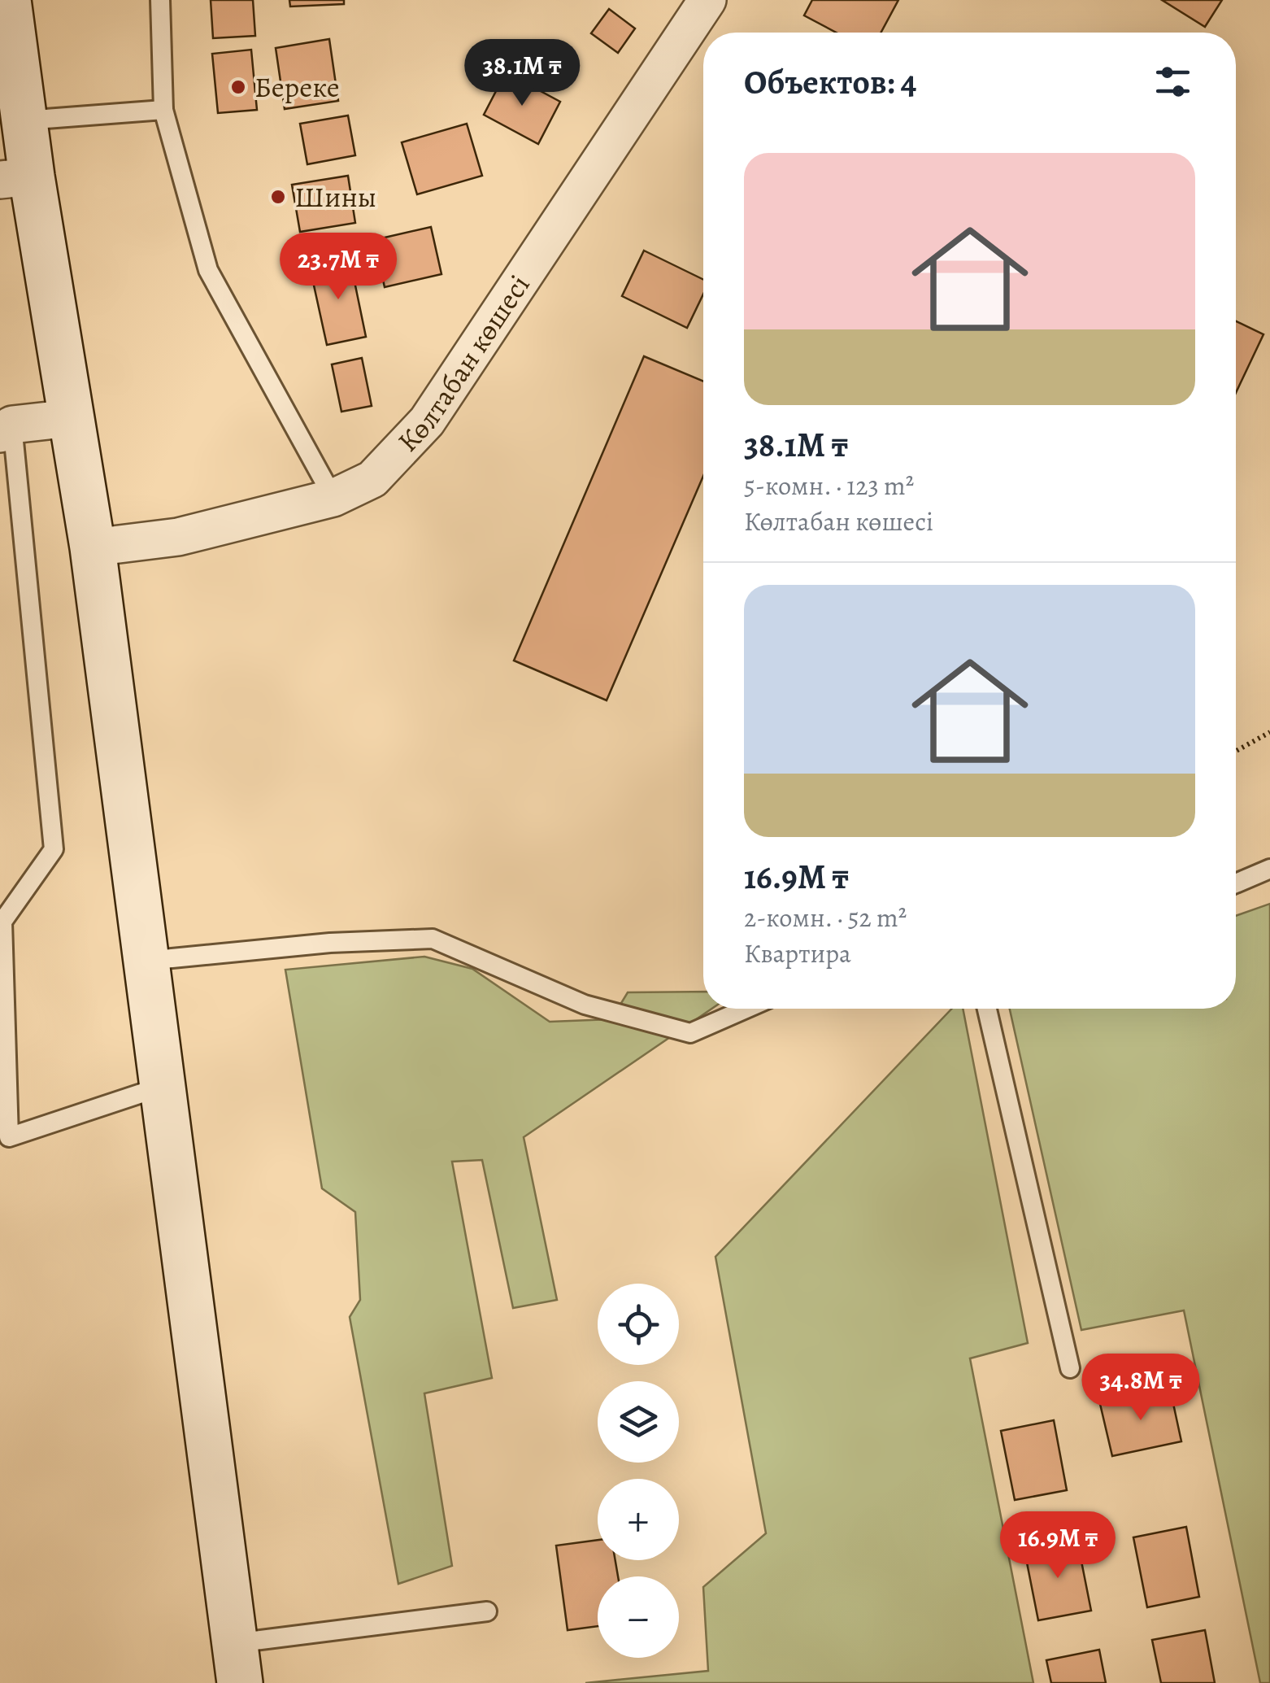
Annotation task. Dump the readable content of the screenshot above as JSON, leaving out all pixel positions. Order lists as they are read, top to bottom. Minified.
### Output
{"streets":{"street":["Көлтабан көшесі"]},"places":["Береке","Шины"],"page":{"heading":"Объектов: 4","price":["38.1M ₸","23.7M ₸","34.8M ₸","16.9M ₸"],"list":[{"name":"38.1M ₸","note":"5-комн. · 123 m² · Көлтабан көшесі"},{"name":"16.9M ₸","note":"2-комн. · 52 m² · Квартира"}],"map_buttons":["+","−"]}}
